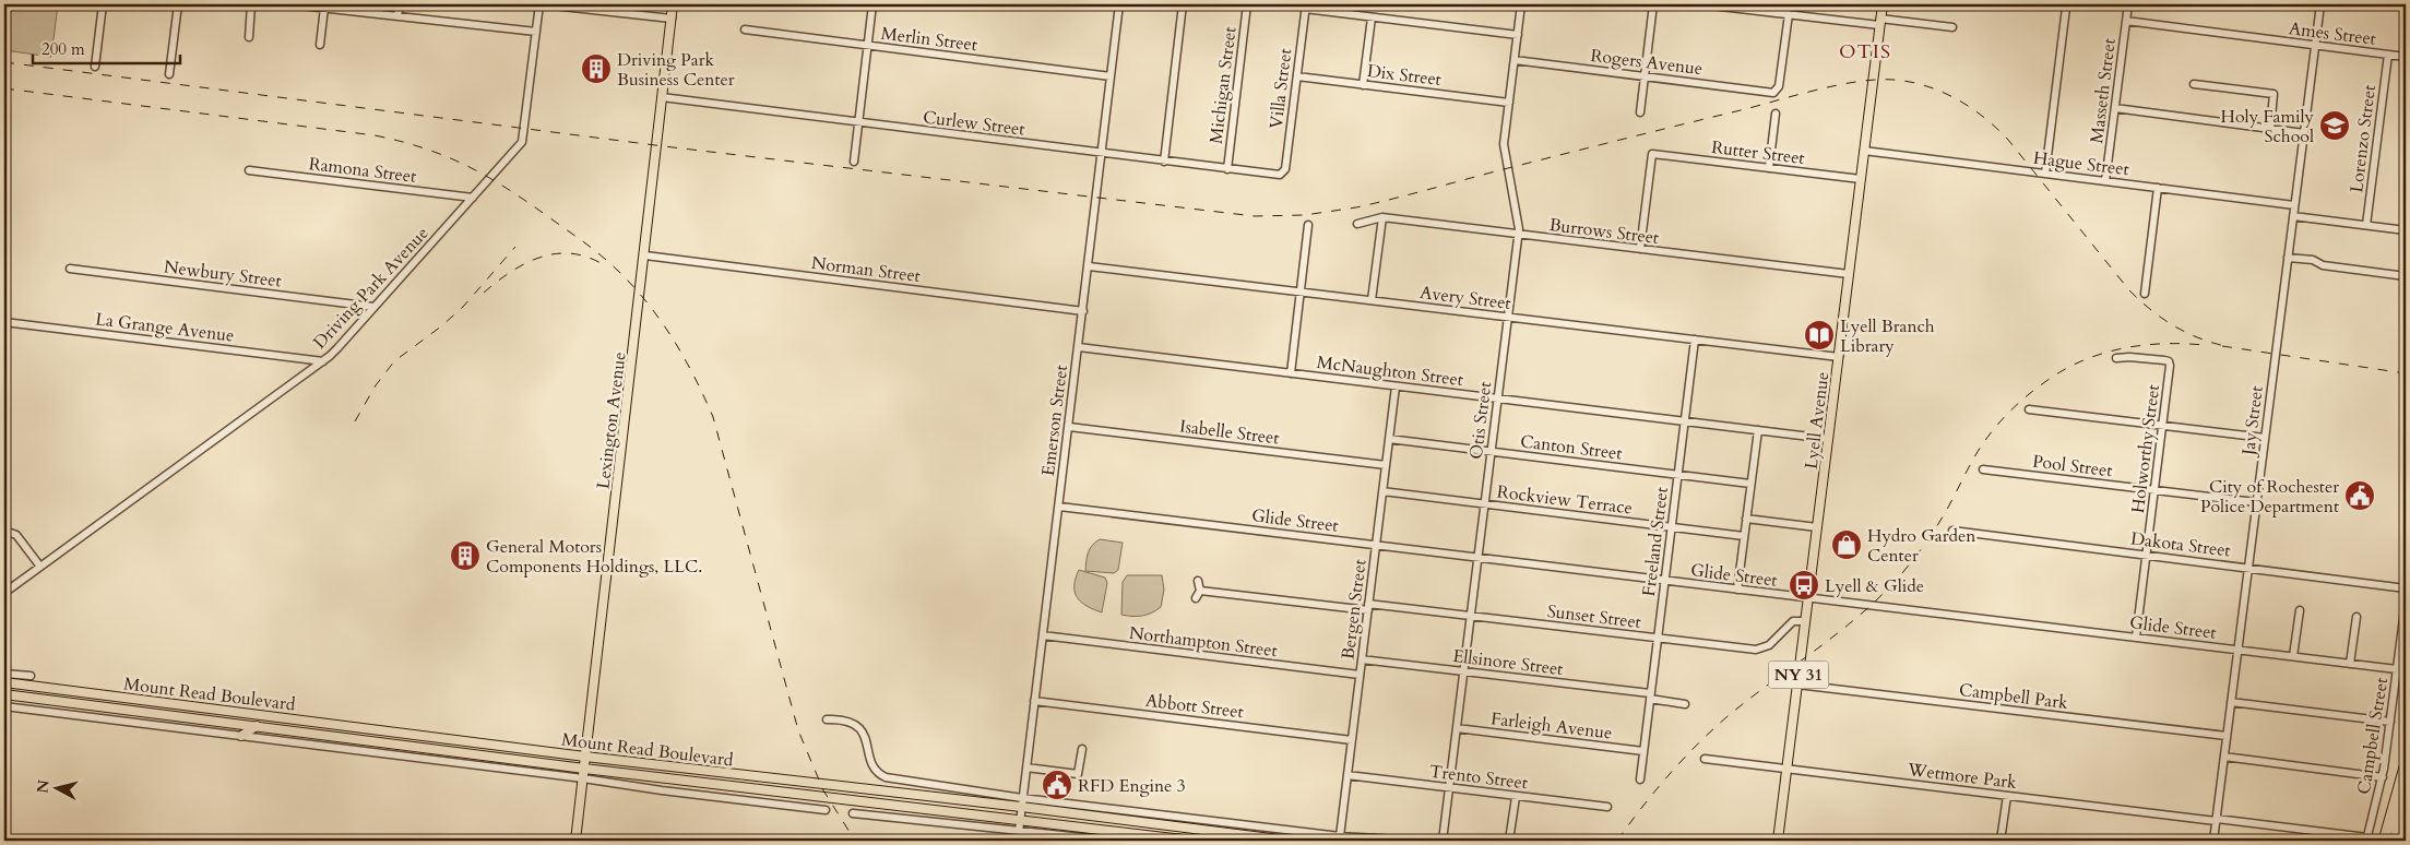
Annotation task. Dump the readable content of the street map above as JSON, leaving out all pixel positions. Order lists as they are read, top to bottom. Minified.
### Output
{"streets":{"main road":["Lexington Avenue","Lyell Avenue","NY 31","Mount Read Boulevard"],"street":["Ames Street","Merlin Street","Rogers Avenue","Dix Street","Michigan Street","Villa Street","Masseth Street","Curlew Street","Lorenzo Street","Rutter Street","Hague Street","Ramona Street","Burrows Street","Norman Street","Newbury Street","Driving Park Avenue","Avery Street","La Grange Avenue","McNaughton Street","Emerson Street","Otis Street","Jay Street","Isabelle Street","Canton Street","Holworthy Street","Pool Street","Rockview Terrace","Glide Street","Freeland Street","Dakota Street","Bergen Street","Sunset Street","Northampton Street","Ellsinore Street","Campbell Park","Abbott Street","Farleigh Avenue","Campbell Street","Wetmore Park","Trento Street"]},"crossings":[["Ames Street","Masseth Street"],["Ames Street","Lorenzo Street"],["Ames Street","Jay Street"],["Merlin Street","Emerson Street"],["Rogers Avenue","Otis Street"],["Dix Street","Villa Street"],["Dix Street","Otis Street"],["Michigan Street","Curlew Street"],["Villa Street","Curlew Street"],["Masseth Street","Hague Street"],["Curlew Street","Lexington Avenue"],["Curlew Street","Emerson Street"],["Rutter Street","Burrows Street"],["Rutter Street","Lyell Avenue"],["Hague Street","Lyell Avenue"],["Hague Street","Jay Street"],["Ramona Street","Driving Park Avenue"],["Burrows Street","Otis Street"],["Burrows Street","Lyell Avenue"],["Norman Street","Lexington Avenue"],["Norman Street","Emerson Street"],["Newbury Street","Driving Park Avenue"],["Driving Park Avenue","La Grange Avenue"],["Avery Street","Emerson Street"],["Avery Street","Otis Street"],["Avery Street","Lyell Avenue"],["Avery Street","Freeland Street"],["McNaughton Street","Emerson Street"],["McNaughton Street","Otis Street"],["McNaughton Street","Lyell Avenue"],["McNaughton Street","Freeland Street"],["McNaughton Street","Bergen Street"],["Lexington Avenue","Mount Read Boulevard"],["Emerson Street","Isabelle Street"],["Emerson Street","Glide Street"],["Emerson Street","Northampton Street"],["Emerson Street","Mount Read Boulevard"],["Emerson Street","Abbott Street"],["Otis Street","Canton Street"],["Otis Street","Rockview Terrace"],["Otis Street","Glide Street"],["Otis Street","Sunset Street"],["Otis Street","Ellsinore Street"],["Otis Street","Farleigh Avenue"],["Otis Street","Trento Street"],["Lyell Avenue","Glide Street"],["Lyell Avenue","Sunset Street"],["Lyell Avenue","Campbell Park"],["Lyell Avenue","Wetmore Park"],["Jay Street","Pool Street"],["Jay Street","Glide Street"],["Jay Street","Dakota Street"],["Jay Street","Campbell Park"],["Jay Street","Wetmore Park"],["Isabelle Street","Bergen Street"],["Canton Street","Freeland Street"],["Canton Street","Bergen Street"],["Holworthy Street","Pool Street"],["Holworthy Street","Glide Street"],["Holworthy Street","Dakota Street"],["Rockview Terrace","Freeland Street"],["Rockview Terrace","Bergen Street"],["Glide Street","Freeland Street"],["Glide Street","Bergen Street"],["Glide Street","Campbell Street"],["Freeland Street","Sunset Street"],["Freeland Street","Ellsinore Street"],["Freeland Street","Farleigh Avenue"],["Bergen Street","Sunset Street"],["Bergen Street","Northampton Street"],["Bergen Street","Ellsinore Street"],["Bergen Street","Mount Read Boulevard"],["Bergen Street","Abbott Street"],["Bergen Street","Trento Street"],["Campbell Street","Wetmore Park"]],"districts":["OTIS"],"places":{"building":["Driving Park Business Center","General Motors Components Holdings, LLC."],"school or university":["Holy Family School"],"library":["Lyell Branch Library"],"public building":["City of Rochester Police Department","RFD Engine 3"],"shop":["Hydro Garden Center"],"bus stop":["Lyell & Glide"]},"scale_bar":"200 m","north":"left"}
